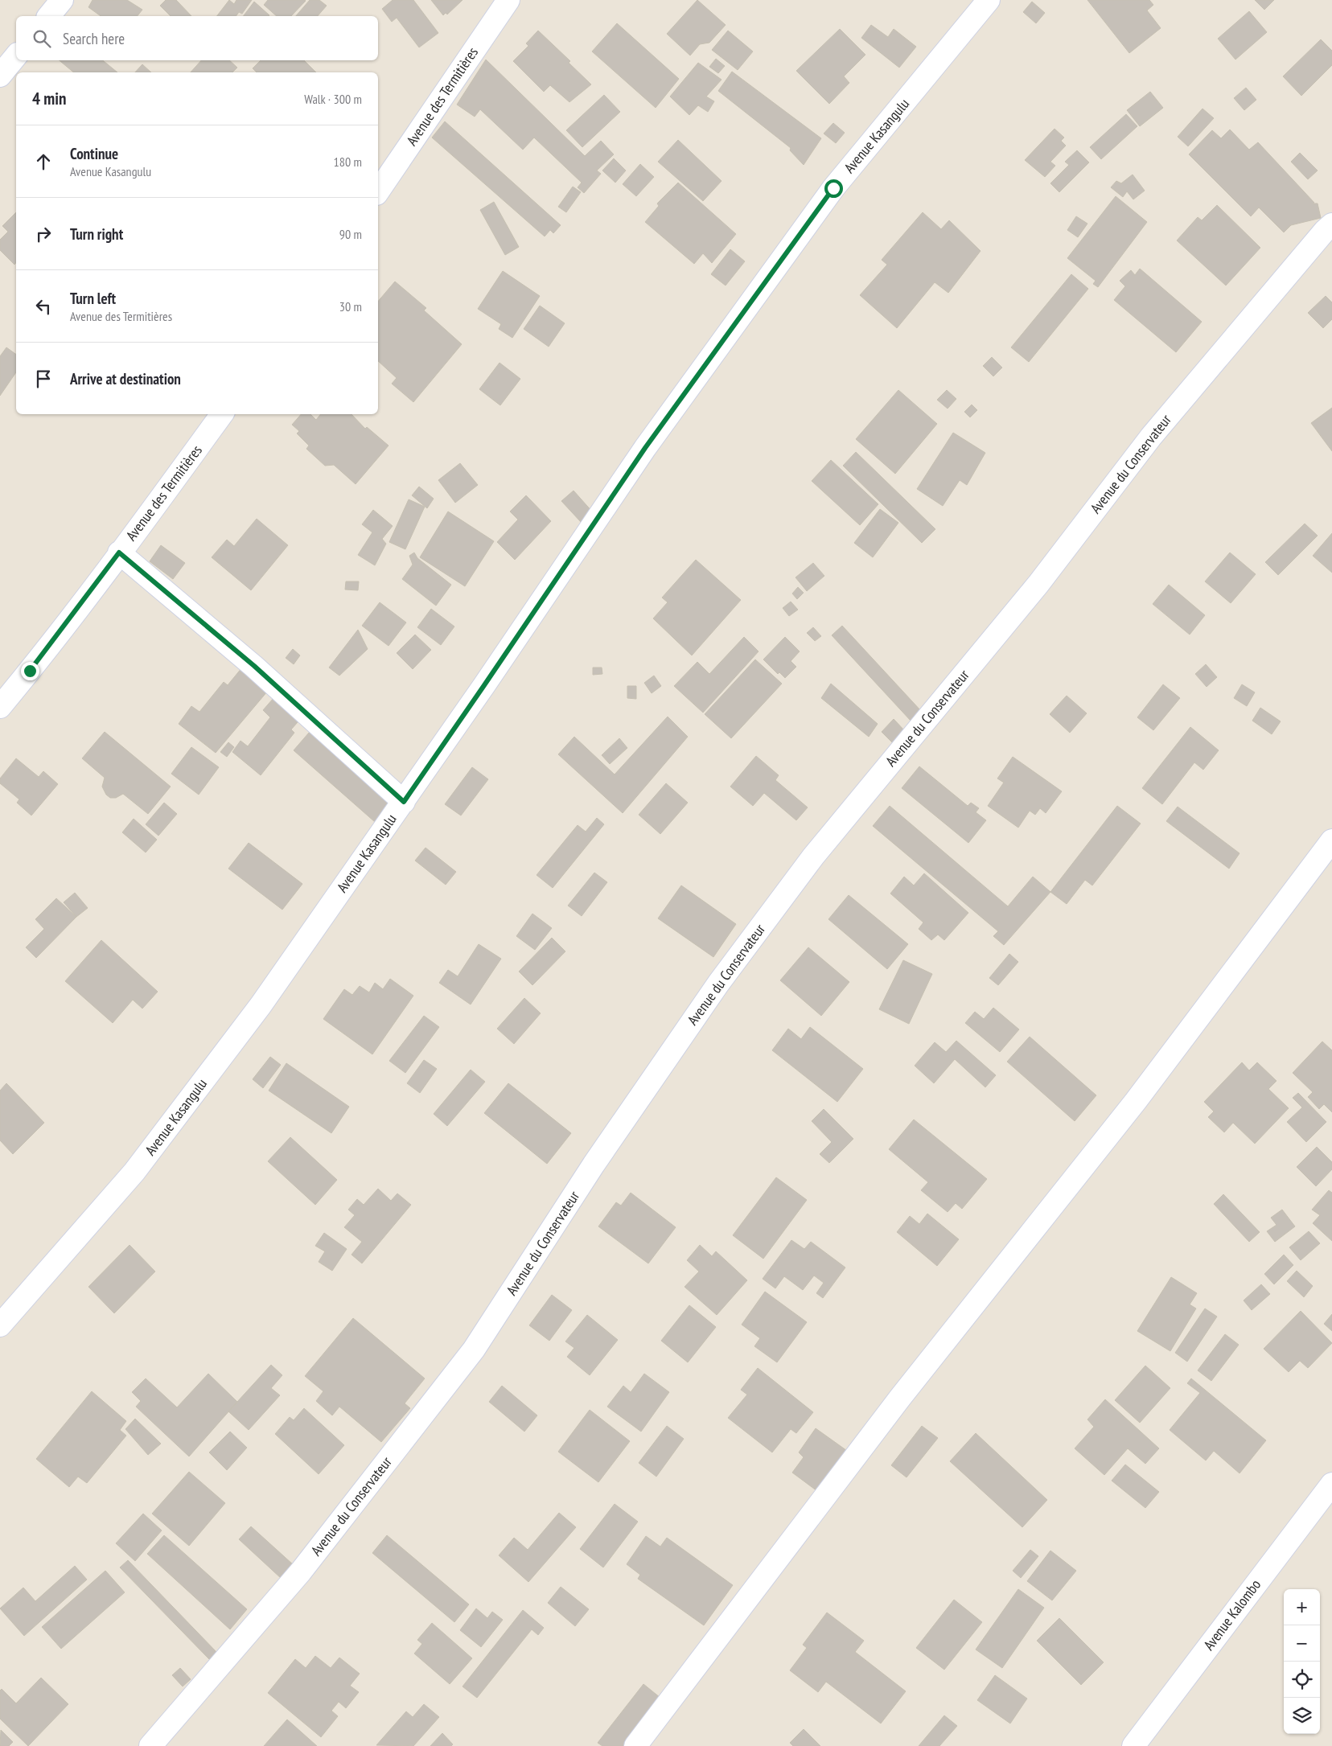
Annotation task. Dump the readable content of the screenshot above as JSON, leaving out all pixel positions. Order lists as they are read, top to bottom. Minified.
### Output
{"streets":{"street":["Avenue des Termitières","Avenue Kasangulu","Avenue du Conservateur","Avenue Kalombo"]},"page":{"search":"Search here","heading":["4 min","Walk · 300 m"],"list":[["Continue","Avenue Kasangulu","180 m"],["Turn right","90 m"],["Turn left","Avenue des Termitières","30 m"],"Arrive at destination"],"map_buttons":["+","−"]}}
